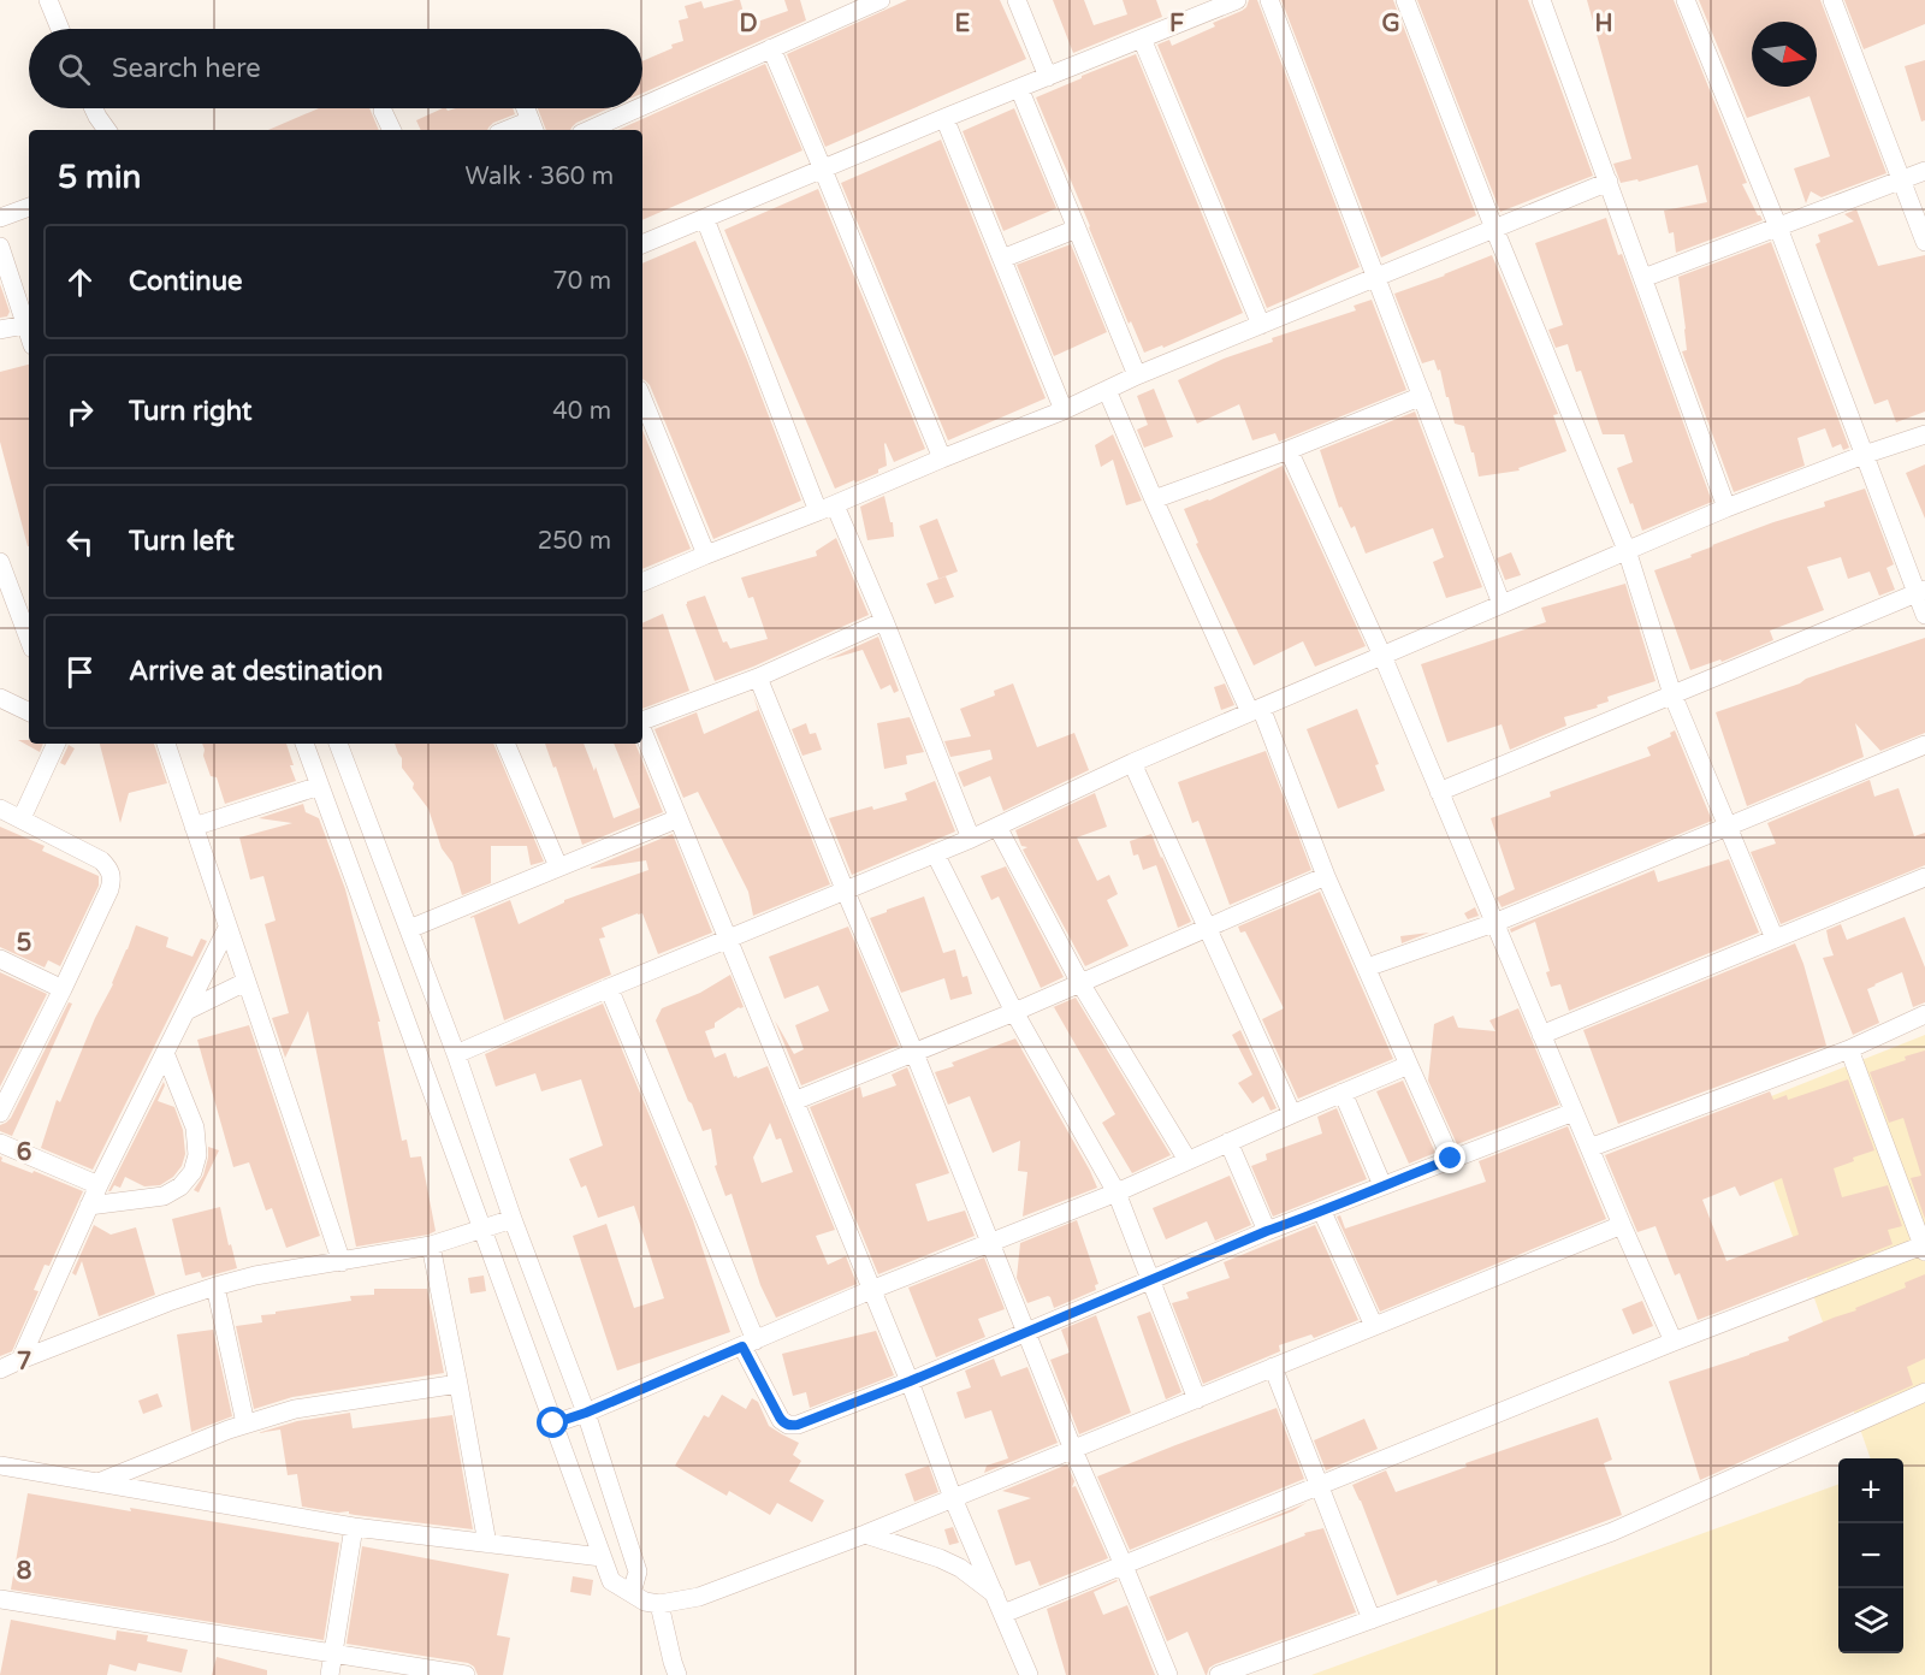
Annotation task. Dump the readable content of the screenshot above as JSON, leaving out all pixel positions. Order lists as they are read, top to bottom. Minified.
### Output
{"north":"right","page":{"search":"Search here","heading":["5 min","Walk · 360 m"],"list":[["Continue","70 m"],["Turn right","40 m"],["Turn left","250 m"],"Arrive at destination"],"map_buttons":["+","−"]},"grid":{"columns":["D","E","F","G","H"],"rows":["5","6","7","8"]}}
